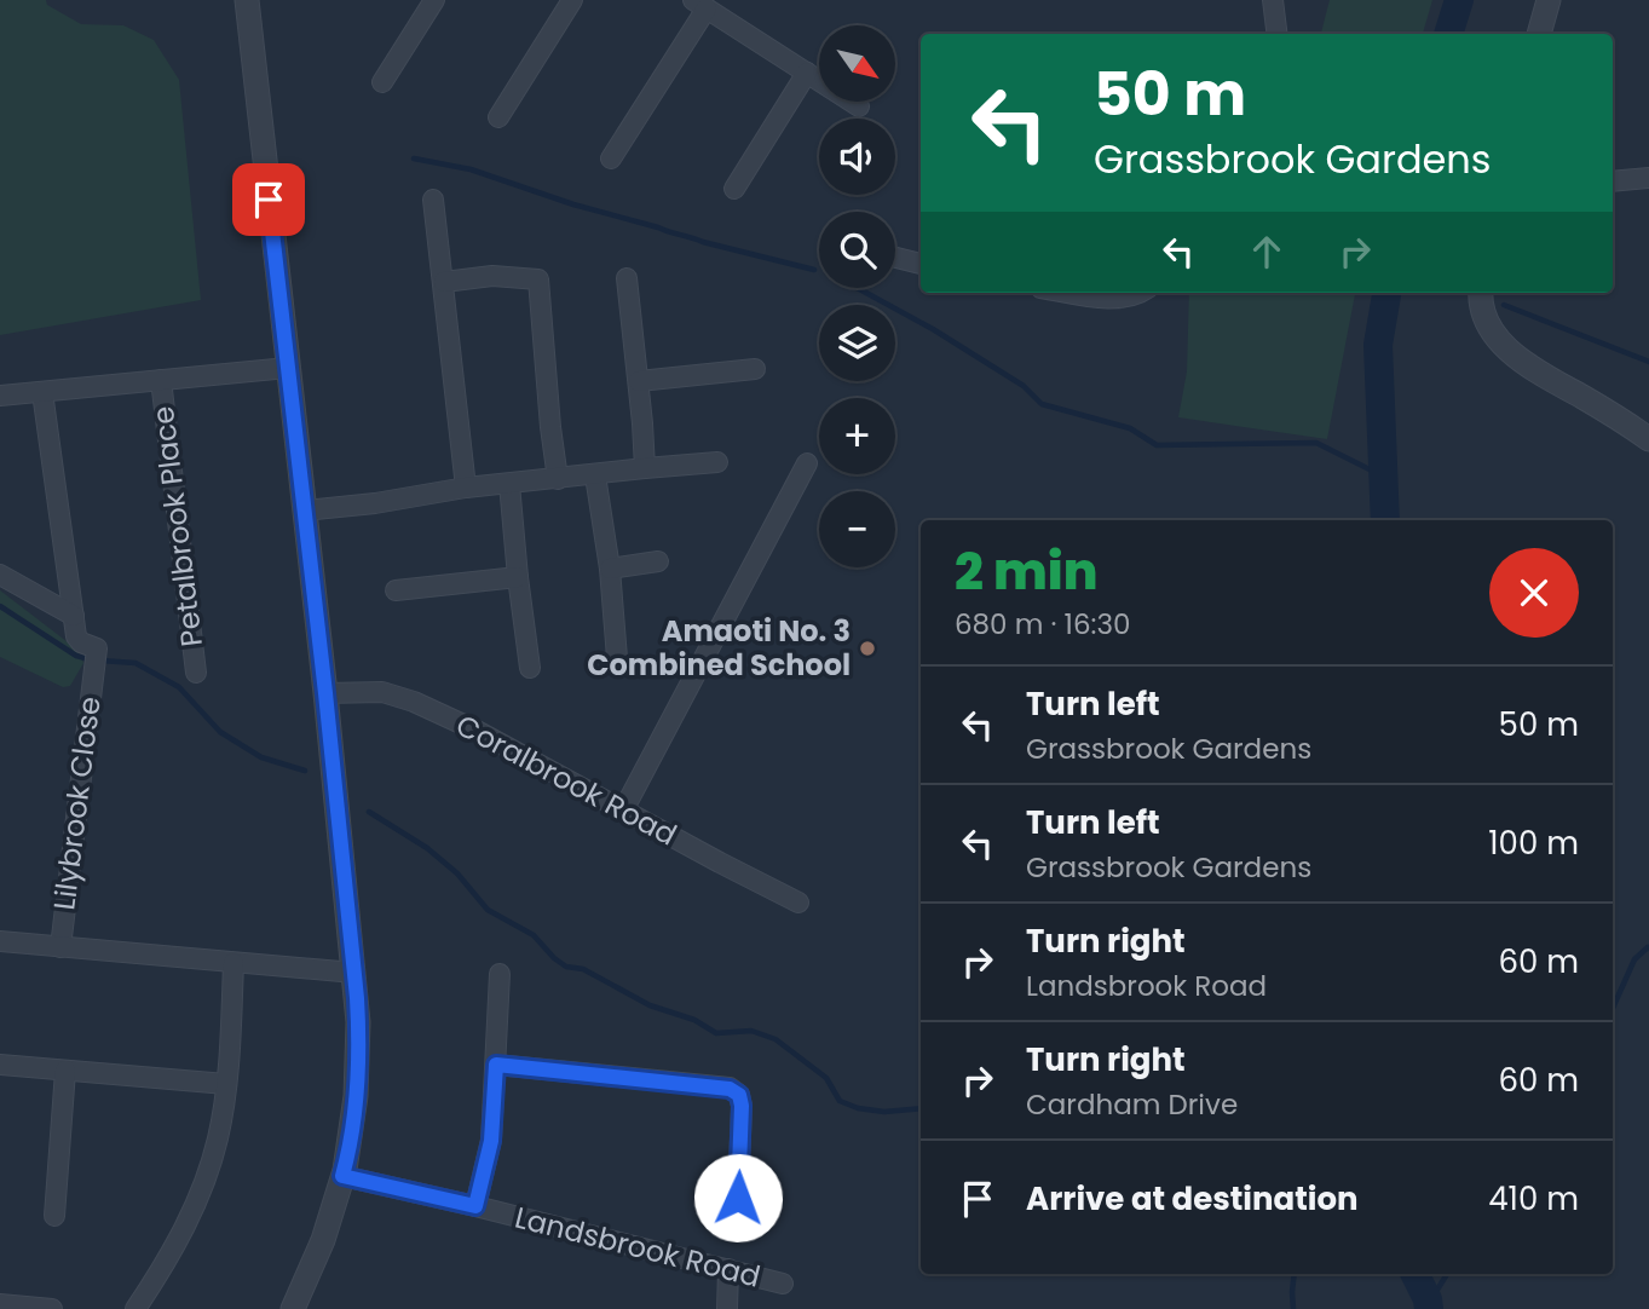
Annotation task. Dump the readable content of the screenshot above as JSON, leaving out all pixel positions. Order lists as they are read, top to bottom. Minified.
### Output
{"streets":{"street":["Petalbrook Place","Coralbrook Road","Lilybrook Close","Landsbrook Road"]},"places":["Amaoti No. 3 Combined School"],"north":"bottom right","page":{"map_buttons":["+","−"],"turn":["50 m","Grassbrook Gardens"],"heading":["2 min","680 m · 16:30"],"list":[{"name":"Turn left","note":"Grassbrook Gardens","value":"50 m"},{"name":"Turn left","note":"Grassbrook Gardens","value":"100 m"},{"name":"Turn right","note":"Landsbrook Road","value":"60 m"},{"name":"Turn right","note":"Cardham Drive","value":"60 m"},{"name":"Arrive at destination","value":"410 m"}]}}
